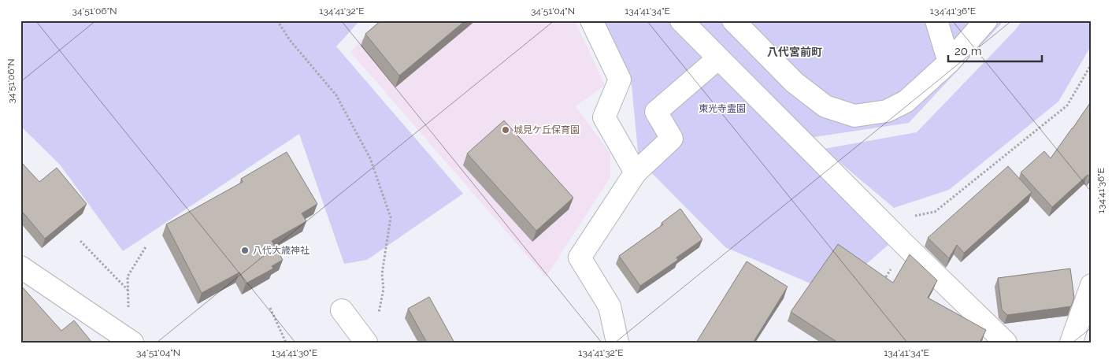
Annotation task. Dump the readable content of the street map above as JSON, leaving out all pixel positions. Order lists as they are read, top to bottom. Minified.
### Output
{"districts":["八代宮前町"],"parks":["東光寺霊園"],"places":["城見ケ丘保育園","八代大歳神社"],"scale_bar":"20 m","coordinates":["34°51'06\"N","134°41'32\"E","34°51'04\"N","134°41'34\"E","134°41'36\"E","134°41'30\"E"]}
